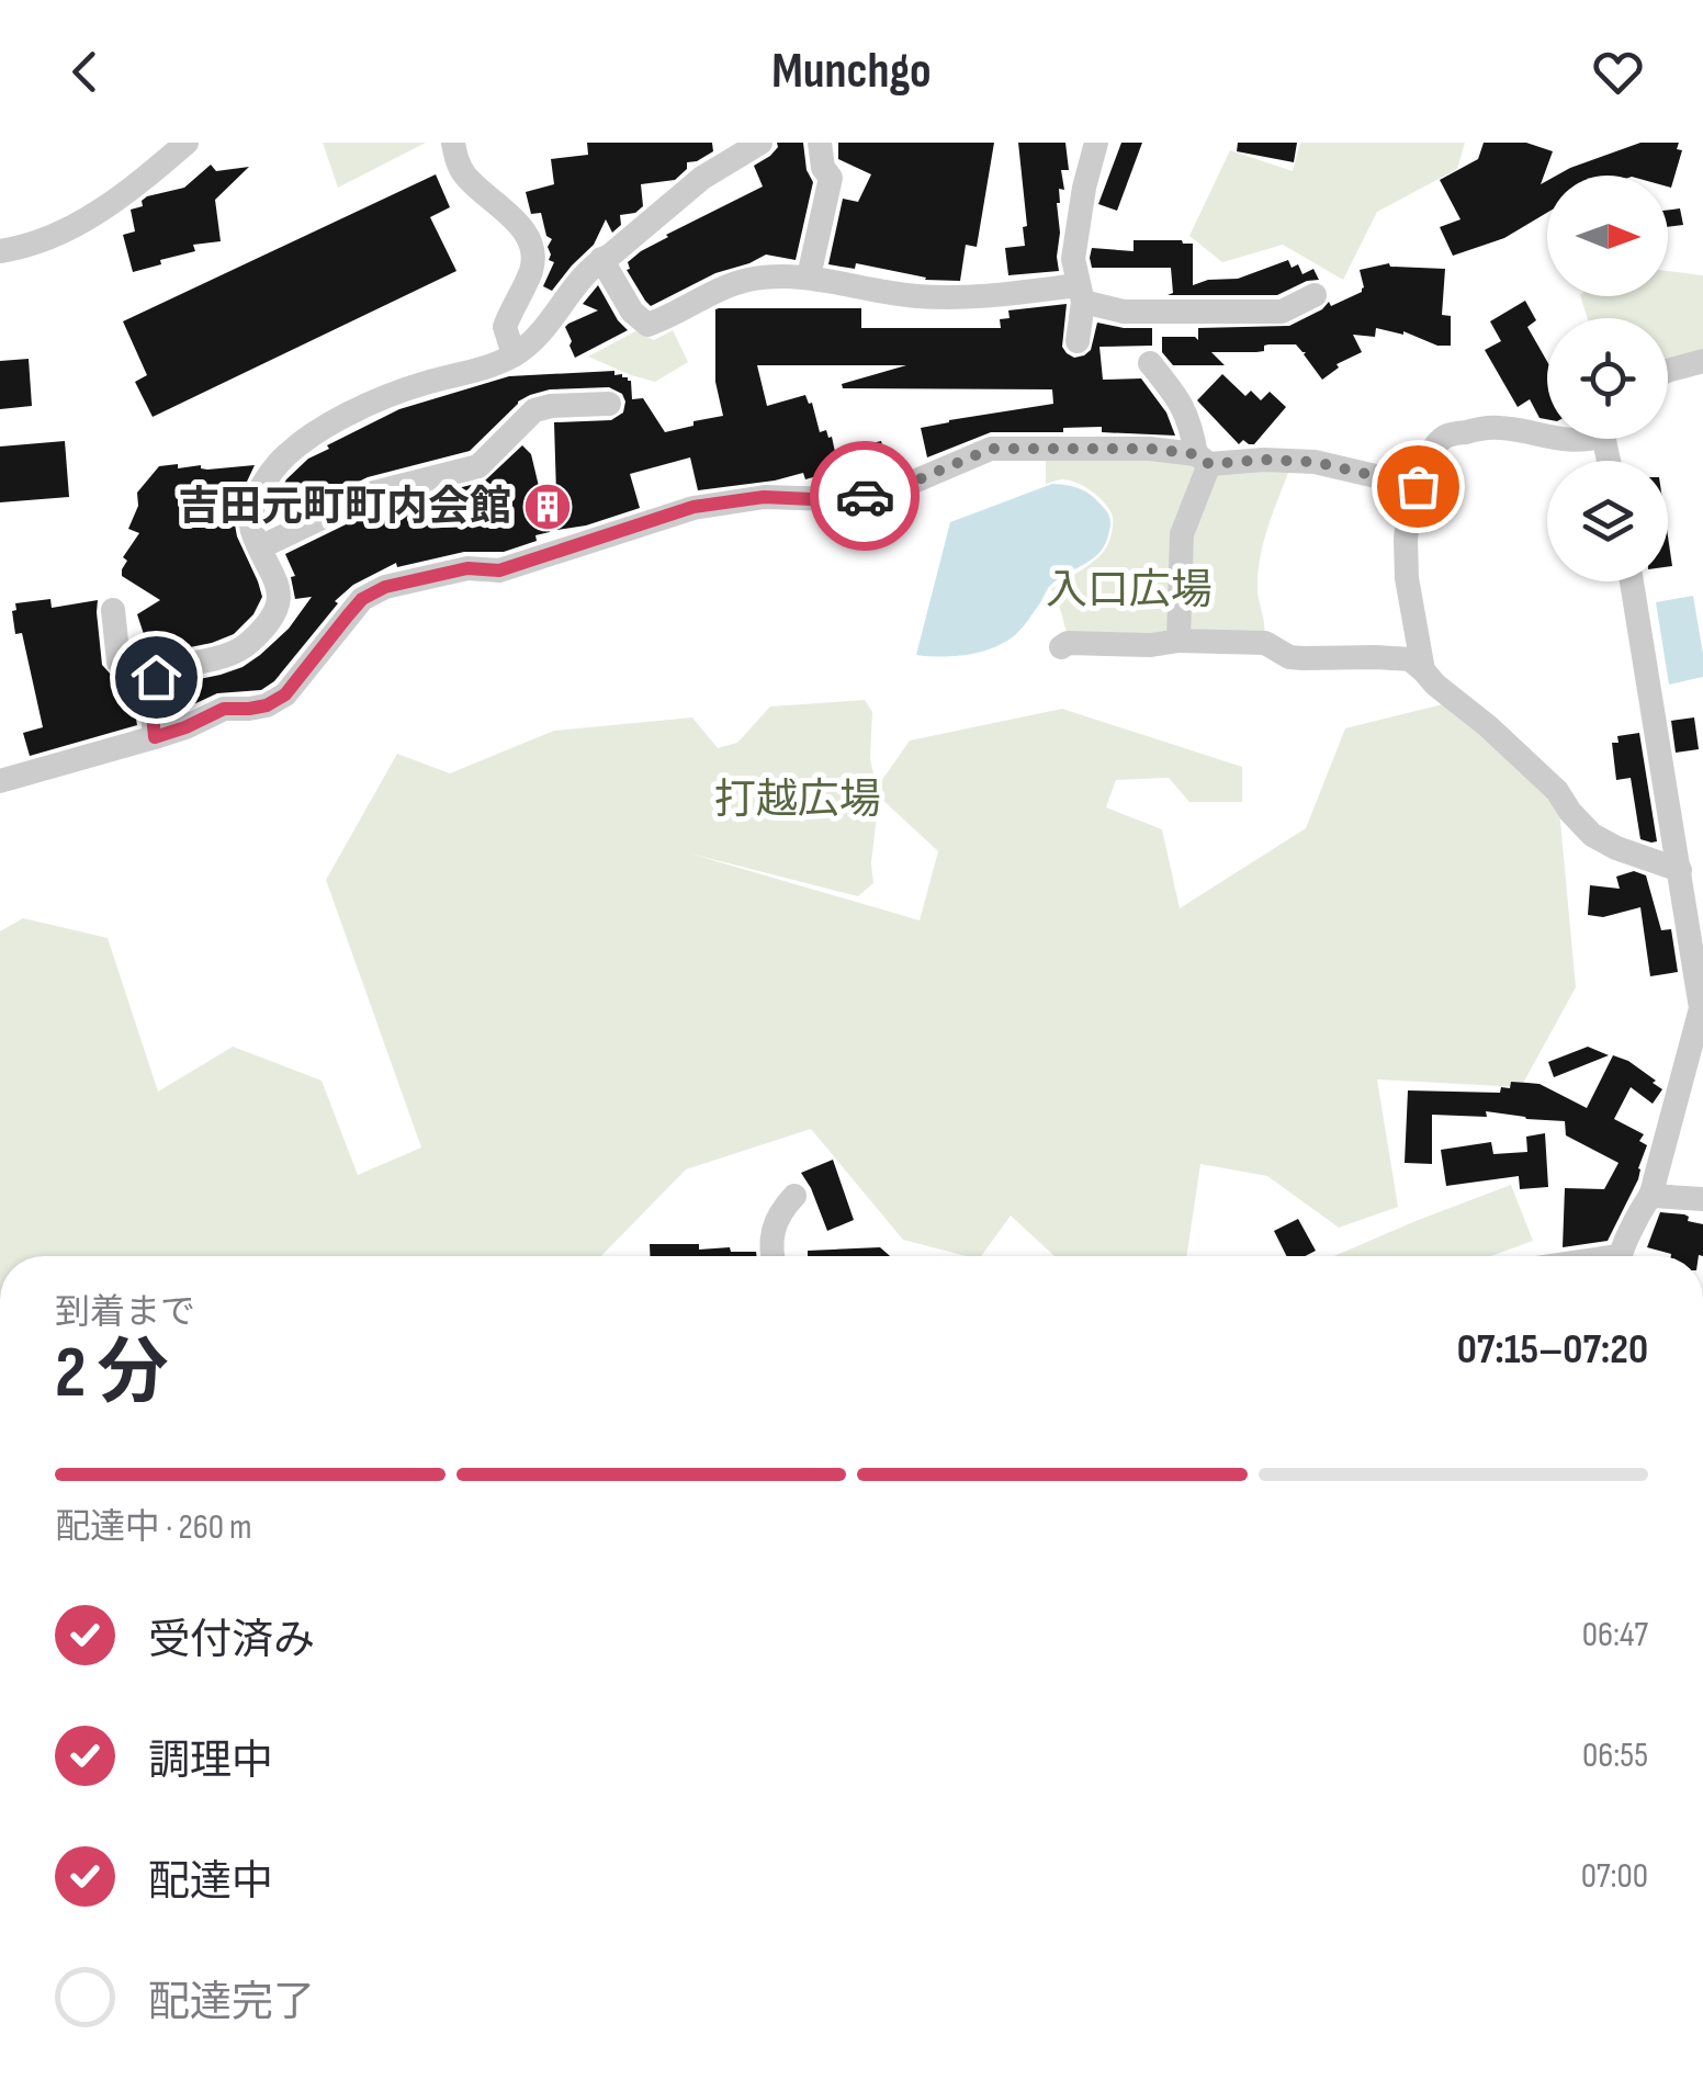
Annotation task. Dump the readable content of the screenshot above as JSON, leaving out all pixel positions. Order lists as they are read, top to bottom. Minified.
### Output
{"parks":["入口広場","打越広場"],"places":{"building":["吉田元町町内会館"]},"north":"right","page":{"header":"Munchgo","heading":["2 分","到着まで","07:15–07:20"],"bar":"配達中 · 260 m","list":[["受付済み","06:47"],["調理中","06:55"],["配達中","07:00"],"配達完了"]}}
